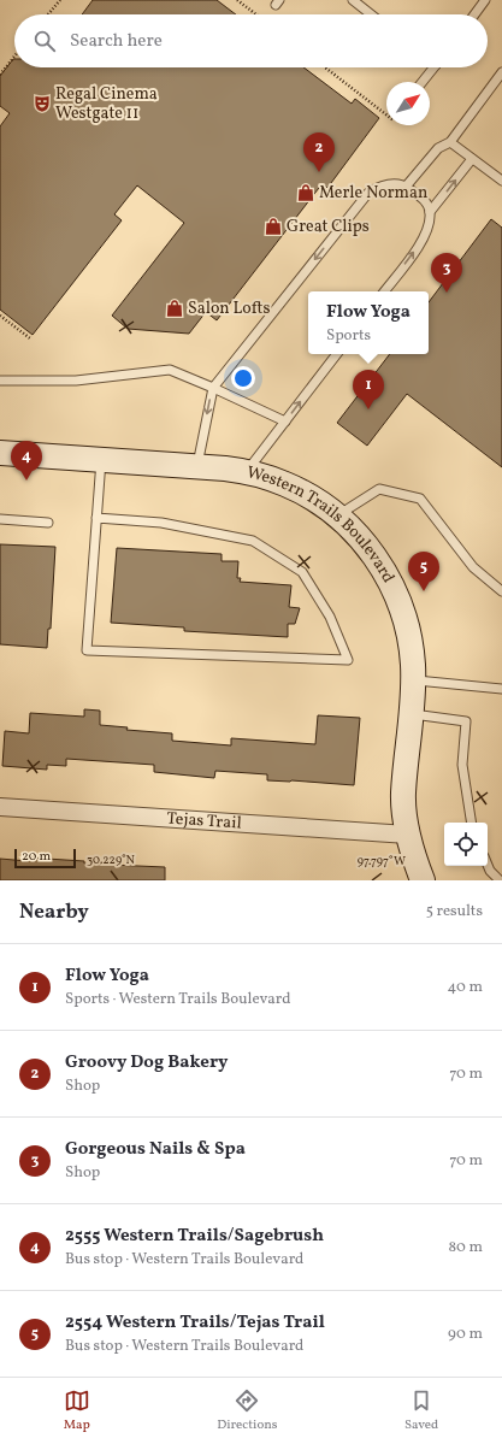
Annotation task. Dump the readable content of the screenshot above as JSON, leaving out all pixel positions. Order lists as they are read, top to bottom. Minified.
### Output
{"streets":{"street":["Western Trails Boulevard","Tejas Trail"]},"crossings":[["Western Trails Boulevard","Tejas Trail"]],"places":{"theatre":["Regal Cinema Westgate 11"],"shop":["Merle Norman","Great Clips","Salon Lofts"]},"scale_bar":"20 m","north":"top right","page":{"search":"Search here","pins":["2","3","1","4","5"],"popup":["Flow Yoga","Sports"],"scale":"20 m","heading":["Nearby","5 results"],"list":[{"mark":"1","name":"Flow Yoga","note":"Sports · Western Trails Boulevard","value":"40 m"},{"mark":"2","name":"Groovy Dog Bakery","note":"Shop","value":"70 m"},{"mark":"3","name":"Gorgeous Nails & Spa","note":"Shop","value":"70 m"},{"mark":"4","name":"2555 Western Trails/Sagebrush","note":"Bus stop · Western Trails Boulevard","value":"80 m"},{"mark":"5","name":"2554 Western Trails/Tejas Trail","note":"Bus stop · Western Trails Boulevard","value":"90 m"}],"nav":["Map","Directions","Saved"]},"coordinates":["30.229°N","97.797°W"]}
